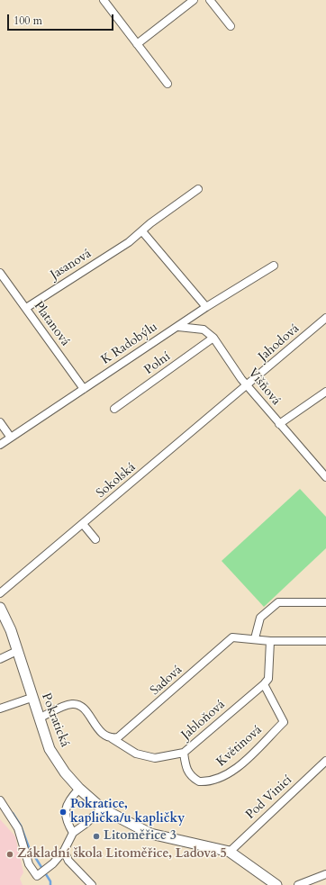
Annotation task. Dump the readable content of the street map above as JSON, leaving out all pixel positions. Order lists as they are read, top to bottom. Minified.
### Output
{"streets":{"street":["Jasanová","Platanová","Jahodová","K Radobýlu","Polní","Višňová","Sokolská","Sadová","Pokratická","Jabloňová","Květinová","Pod Vinicí"]},"crossings":[["Jasanová","Platanová"],["Platanová","K Radobýlu"],["Jahodová","Višňová"],["Jahodová","Sokolská"],["K Radobýlu","Višňová"],["Polní","Višňová"],["Višňová","Sokolská"],["Sadová","Jabloňová"],["Pokratická","Pod Vinicí"],["Jabloňová","Květinová"]],"places":["Pokratice, kaplička/u kapličky","Litoměřice 3","Základní škola Litoměřice, Ladova 5"],"scale_bar":"100 m"}
